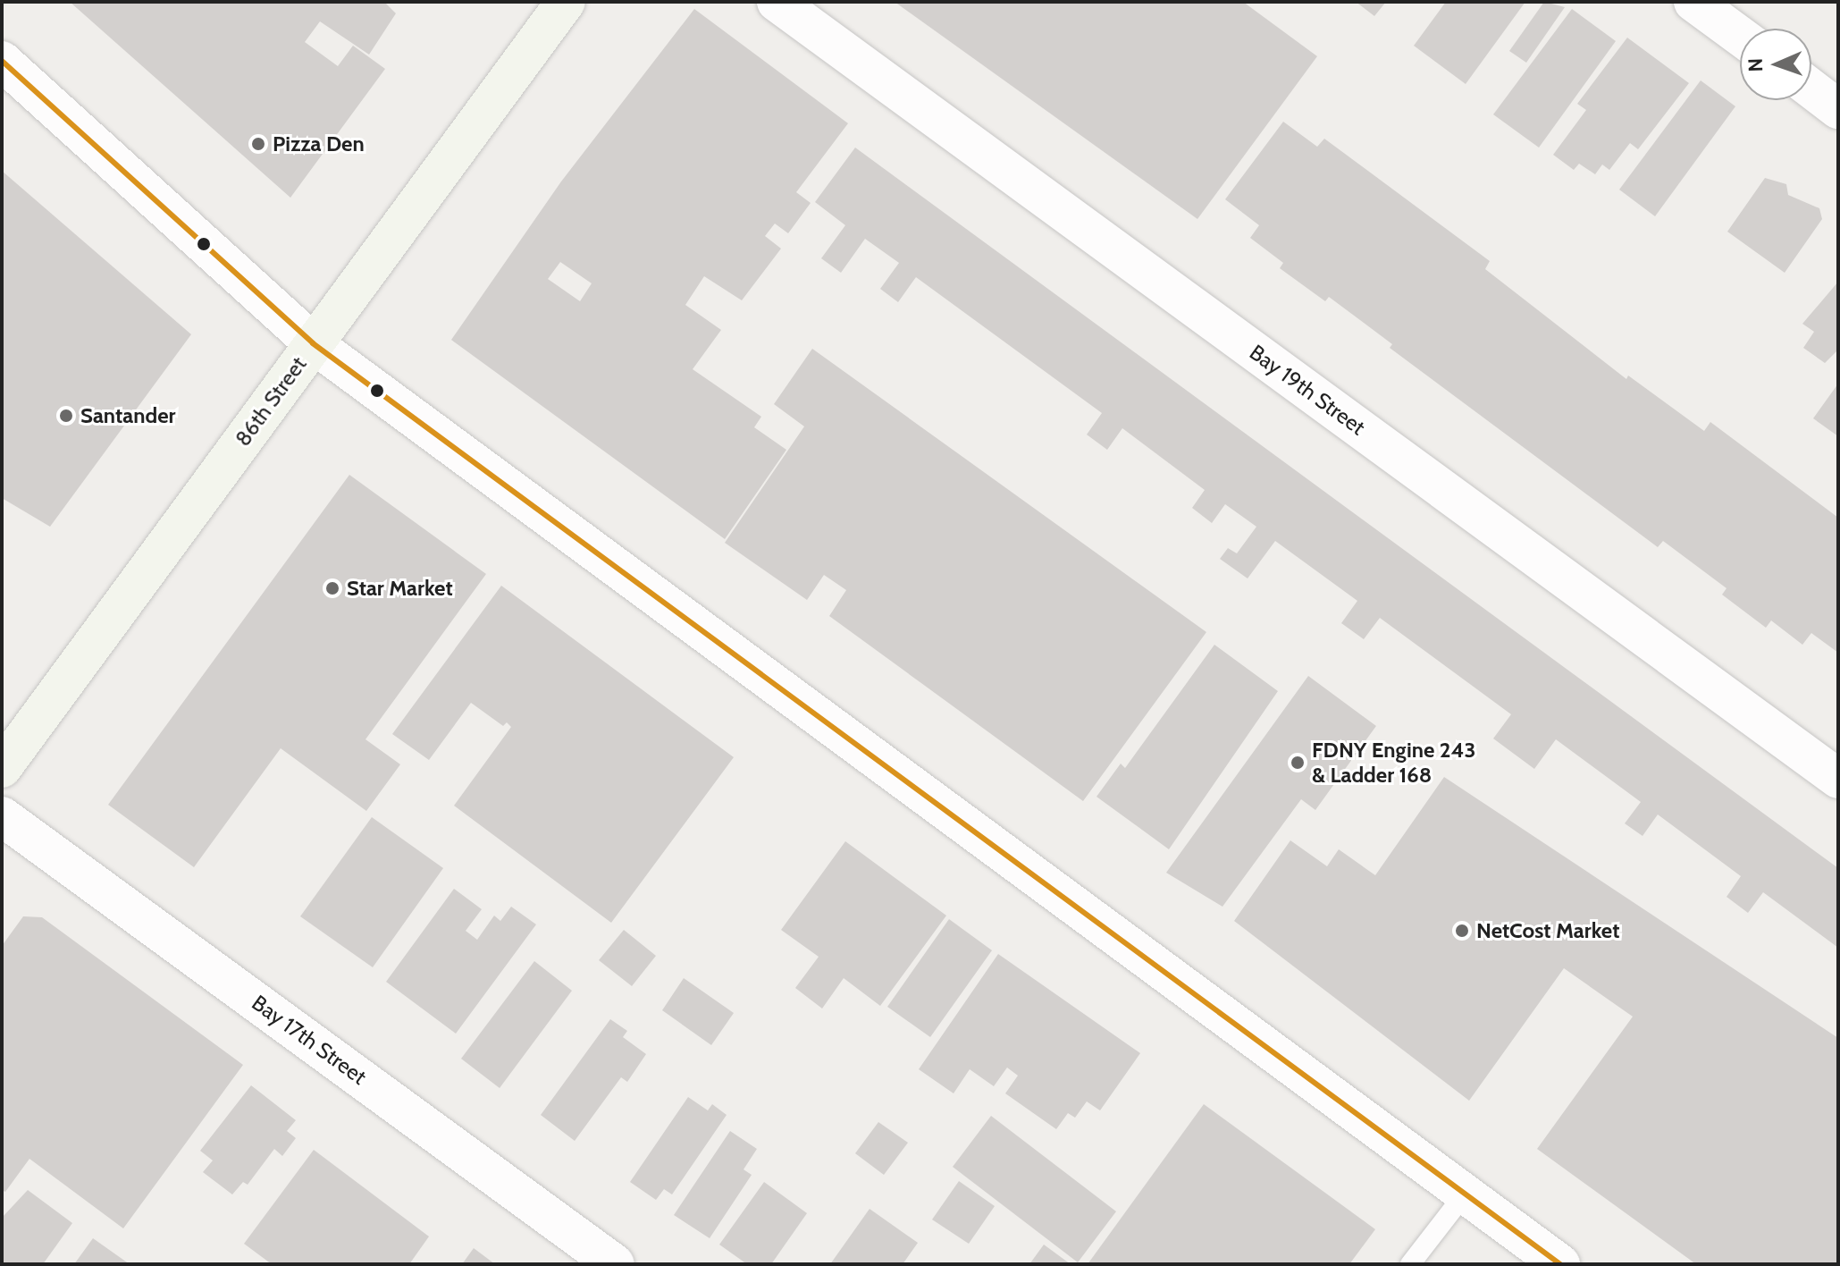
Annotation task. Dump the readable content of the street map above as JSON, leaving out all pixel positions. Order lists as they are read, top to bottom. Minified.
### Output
{"streets":{"main road":["86th Street"],"street":["Bay 19th Street","Bay 17th Street"]},"places":["Pizza Den","Santander","Star Market","FDNY Engine 243 & Ladder 168","NetCost Market"],"north":"left"}
